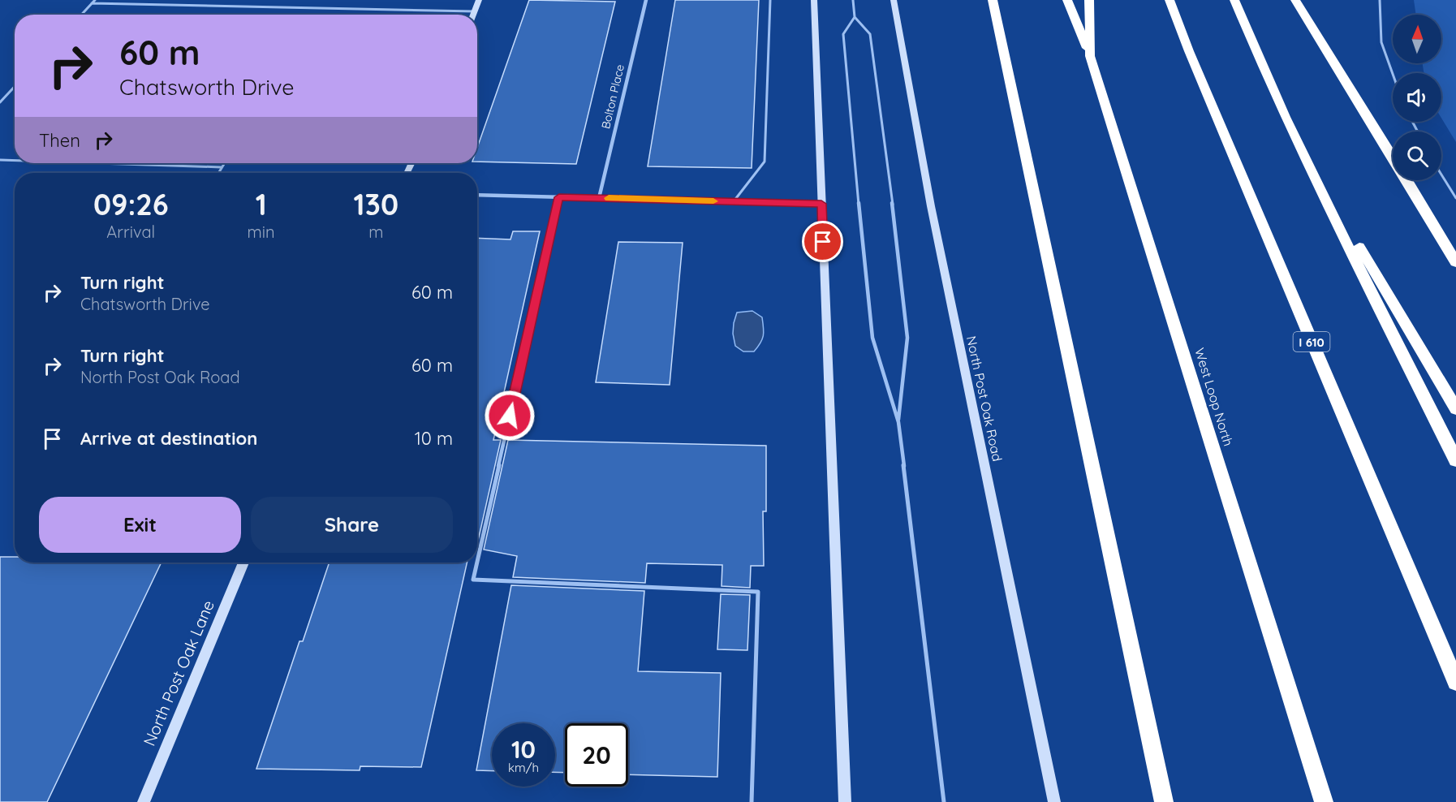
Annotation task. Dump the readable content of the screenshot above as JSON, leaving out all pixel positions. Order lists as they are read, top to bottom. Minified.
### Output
{"streets":{"highway":["I 610","West Loop North"],"main road":["North Post Oak Road","North Post Oak Lane"],"street":["Bolton Place"]},"north":"top","page":{"turn":["60 m","Chatsworth Drive"],"then":"Then","eta":["09:26","Arrival","1","min","130","m"],"list":[{"name":"Turn right","note":"Chatsworth Drive","value":"60 m"},{"name":"Turn right","note":"North Post Oak Road","value":"60 m"},{"name":"Arrive at destination","value":"10 m"}],"buttons":["Exit","Share"],"speed":"10 km/h","limit":"20"}}
